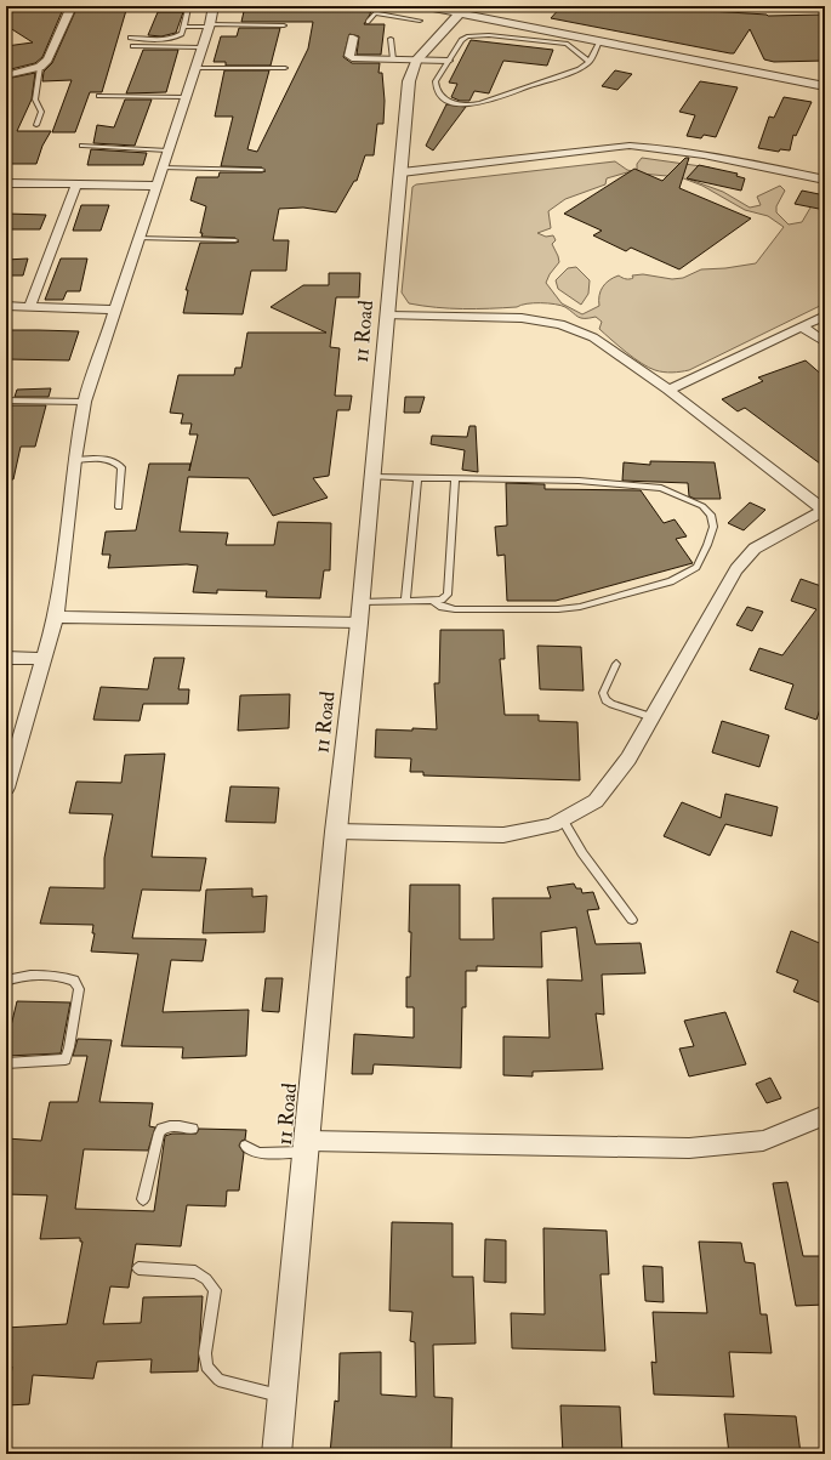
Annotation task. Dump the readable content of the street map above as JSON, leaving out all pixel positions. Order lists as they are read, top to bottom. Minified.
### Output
{"streets":{"street":["11 Road"]}}
